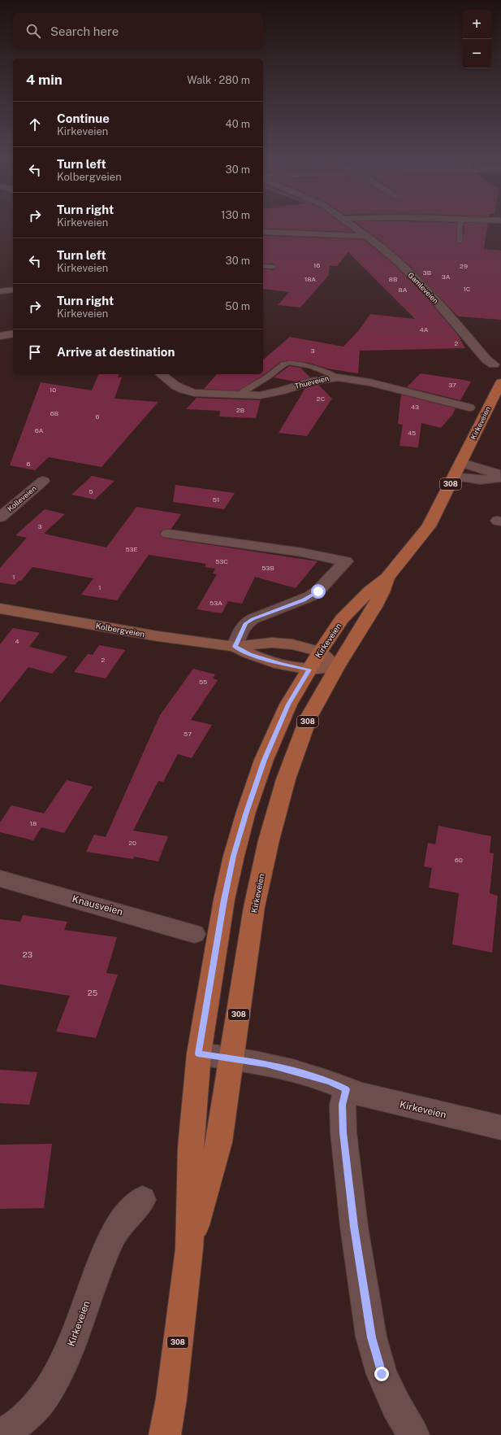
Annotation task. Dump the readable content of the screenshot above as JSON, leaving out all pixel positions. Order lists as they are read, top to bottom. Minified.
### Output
{"streets":{"main road":["Kirkeveien","308"],"street":["Gamleveien","Thueveien","Kolleveien","Kolbergveien","Knausveien"]},"crossings":[["Kirkeveien","Kolbergveien"]],"house_numbers":["16","29","3B","3A","18A","8B","1C","8A","4A","2","3","37","10","2C","43","2B","6B","6","6A","45","6","5","51","3","53E","53C","53B","1","1","53A","4","2","55","57","18","20","60","23","25"],"page":{"map_buttons":["+","−"],"search":"Search here","heading":["4 min","Walk · 280 m"],"list":[["Continue","Kirkeveien","40 m"],["Turn left","Kolbergveien","30 m"],["Turn right","Kirkeveien","130 m"],["Turn left","Kirkeveien","30 m"],["Turn right","Kirkeveien","50 m"],"Arrive at destination"]}}
